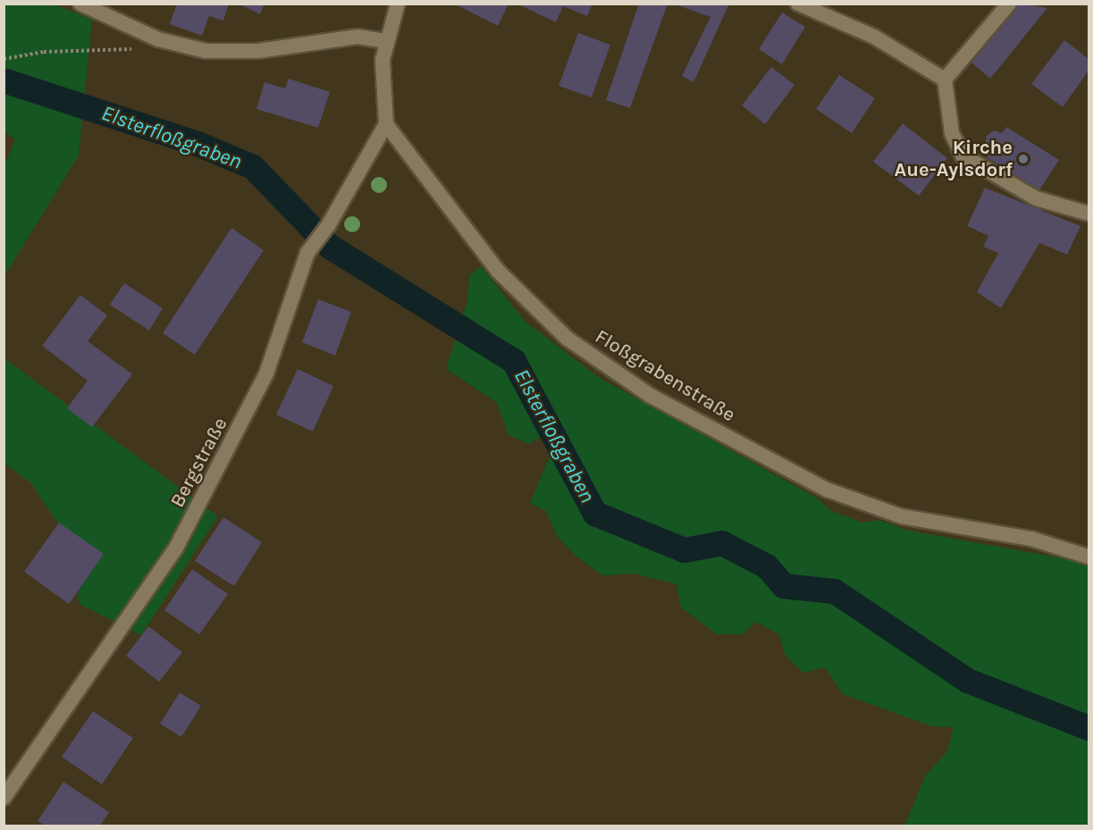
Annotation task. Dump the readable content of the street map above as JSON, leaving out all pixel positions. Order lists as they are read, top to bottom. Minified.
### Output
{"streets":{"street":["Floßgrabenstraße","Bergstraße"]},"crossings":[["Floßgrabenstraße","Bergstraße"]],"water":["Elsterfloßgraben"],"places":["Kirche Aue-Aylsdorf"]}
